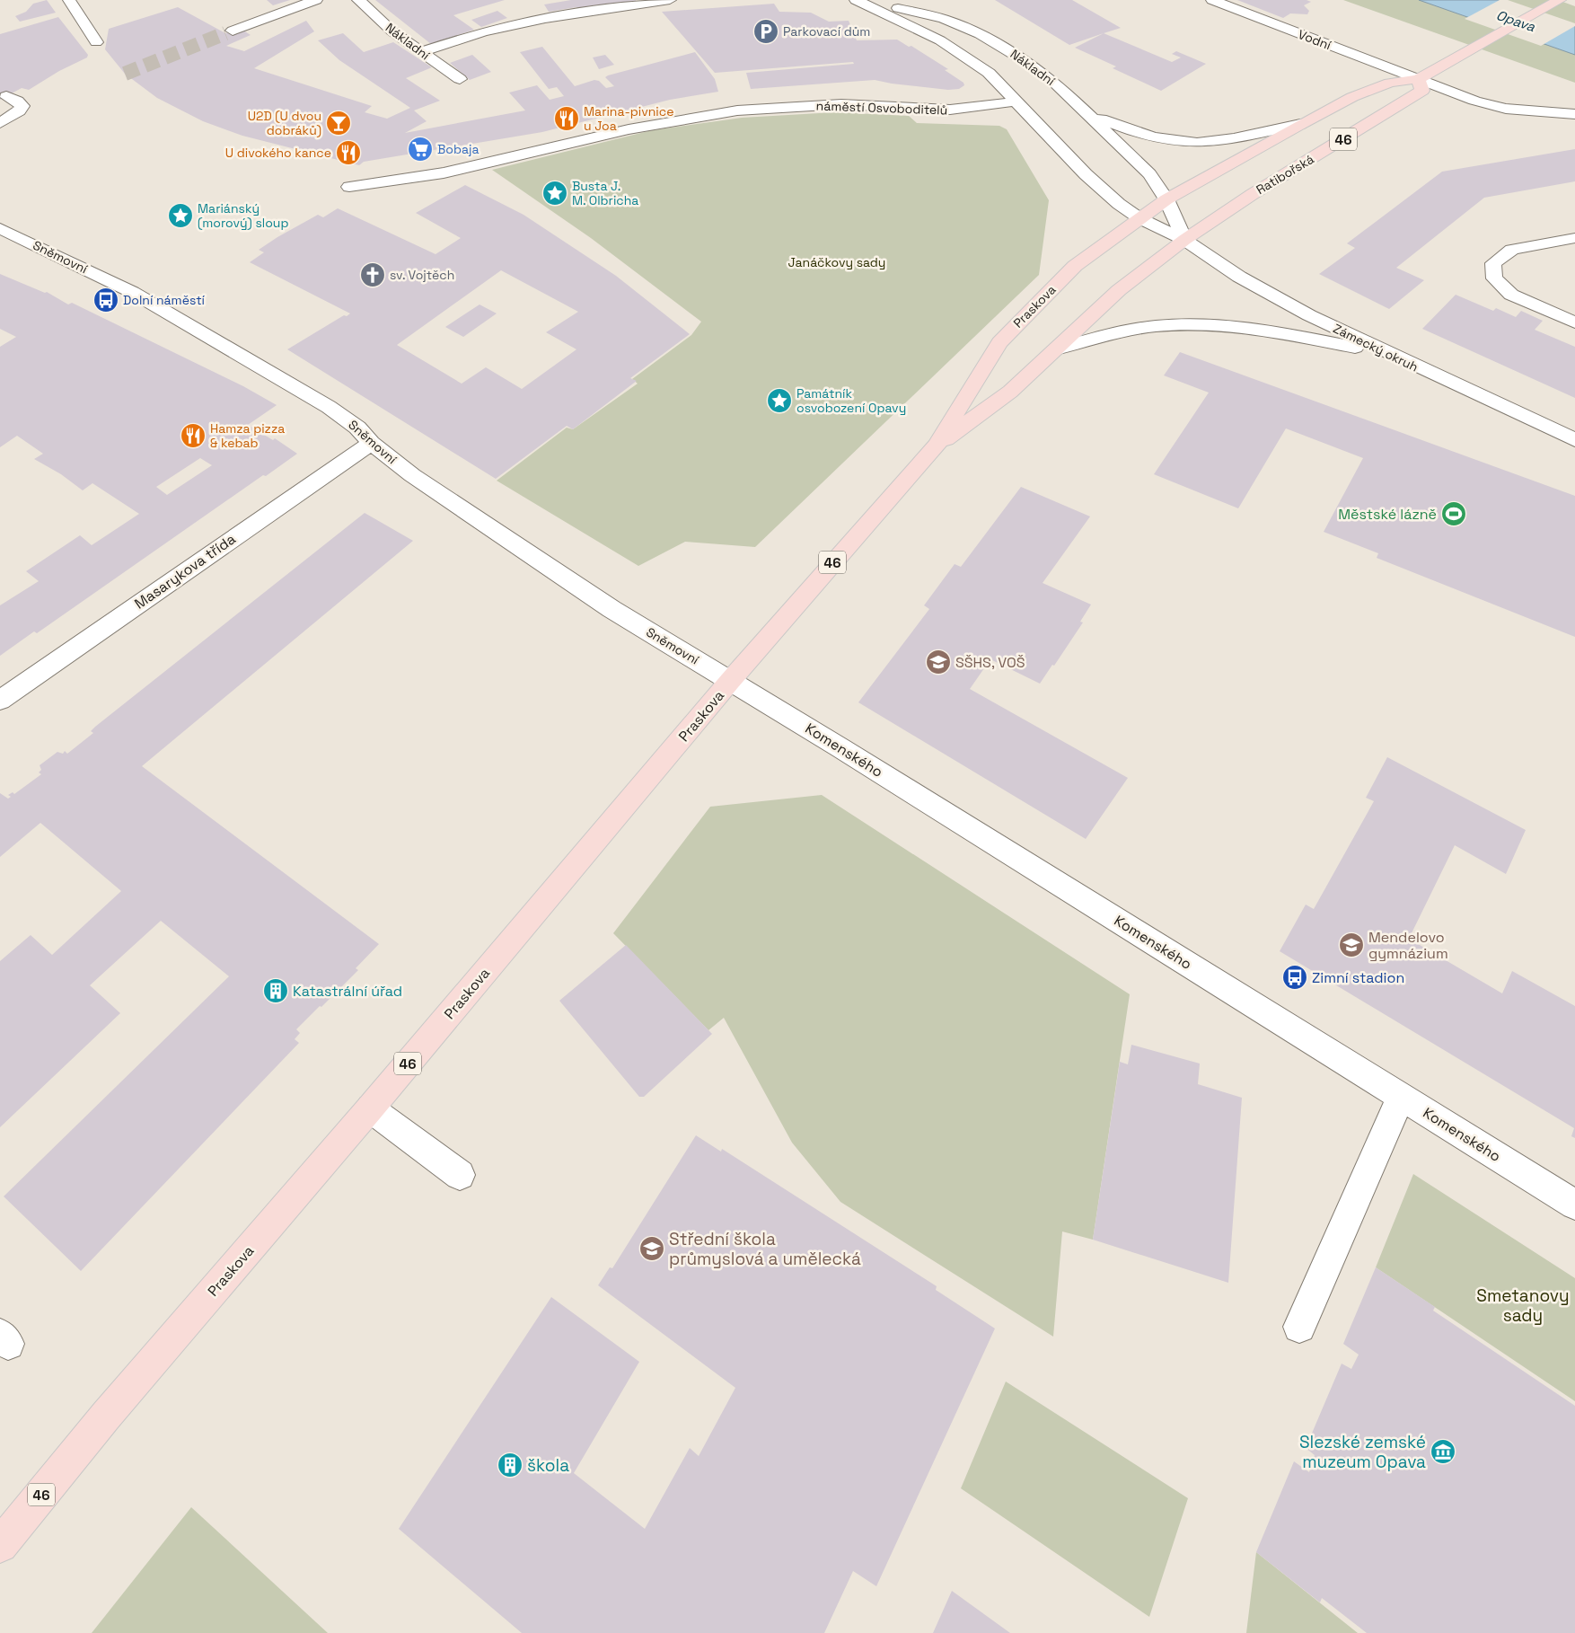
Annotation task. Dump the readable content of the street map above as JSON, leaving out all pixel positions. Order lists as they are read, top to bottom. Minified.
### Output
{"streets":{"main road":["46","Ratibořská","Praskova"],"street":["Vodní","Nákladní","náměstí Osvoboditelů","Sněmovní","Zámecký okruh","Masarykova třída","Komenského"]},"crossings":[["Vodní","46"],["Vodní","Ratibořská"],["Nákladní","náměstí Osvoboditelů"],["Nákladní","46"],["Nákladní","Ratibořská"],["Nákladní","Praskova"],["Nákladní","Zámecký okruh"],["46","Ratibořská"],["46","Praskova"],["Ratibořská","Praskova"],["Ratibořská","Zámecký okruh"],["Sněmovní","Praskova"],["Sněmovní","Masarykova třída"],["Sněmovní","Komenského"],["Praskova","Zámecký okruh"],["Praskova","Komenského"]],"water":["Opava"],"parks":["Janáčkovy sady","Smetanovy sady"],"places":{"parking":["Parkovací dům"],"restaurant":["Marina-pivnice u Joa","U divokého kance","Hamza pizza & kebab"],"bar":["U2D (U dvou dobráků)"],"supermarket":["Bobaja"],"place":["Busta J. M. Olbricha","Mariánský (morový) sloup","Památník osvobození Opavy"],"church":["sv. Vojtěch"],"bus stop":["Dolní náměstí","Zimní stadion"],"sports":["Městské lázně"],"school or university":["SŠHS, VOŠ","Mendelovo gymnázium","Střední škola průmyslová a umělecká"],"building":["Katastrální úřad","škola"],"museum":["Slezské zemské muzeum Opava"]}}
